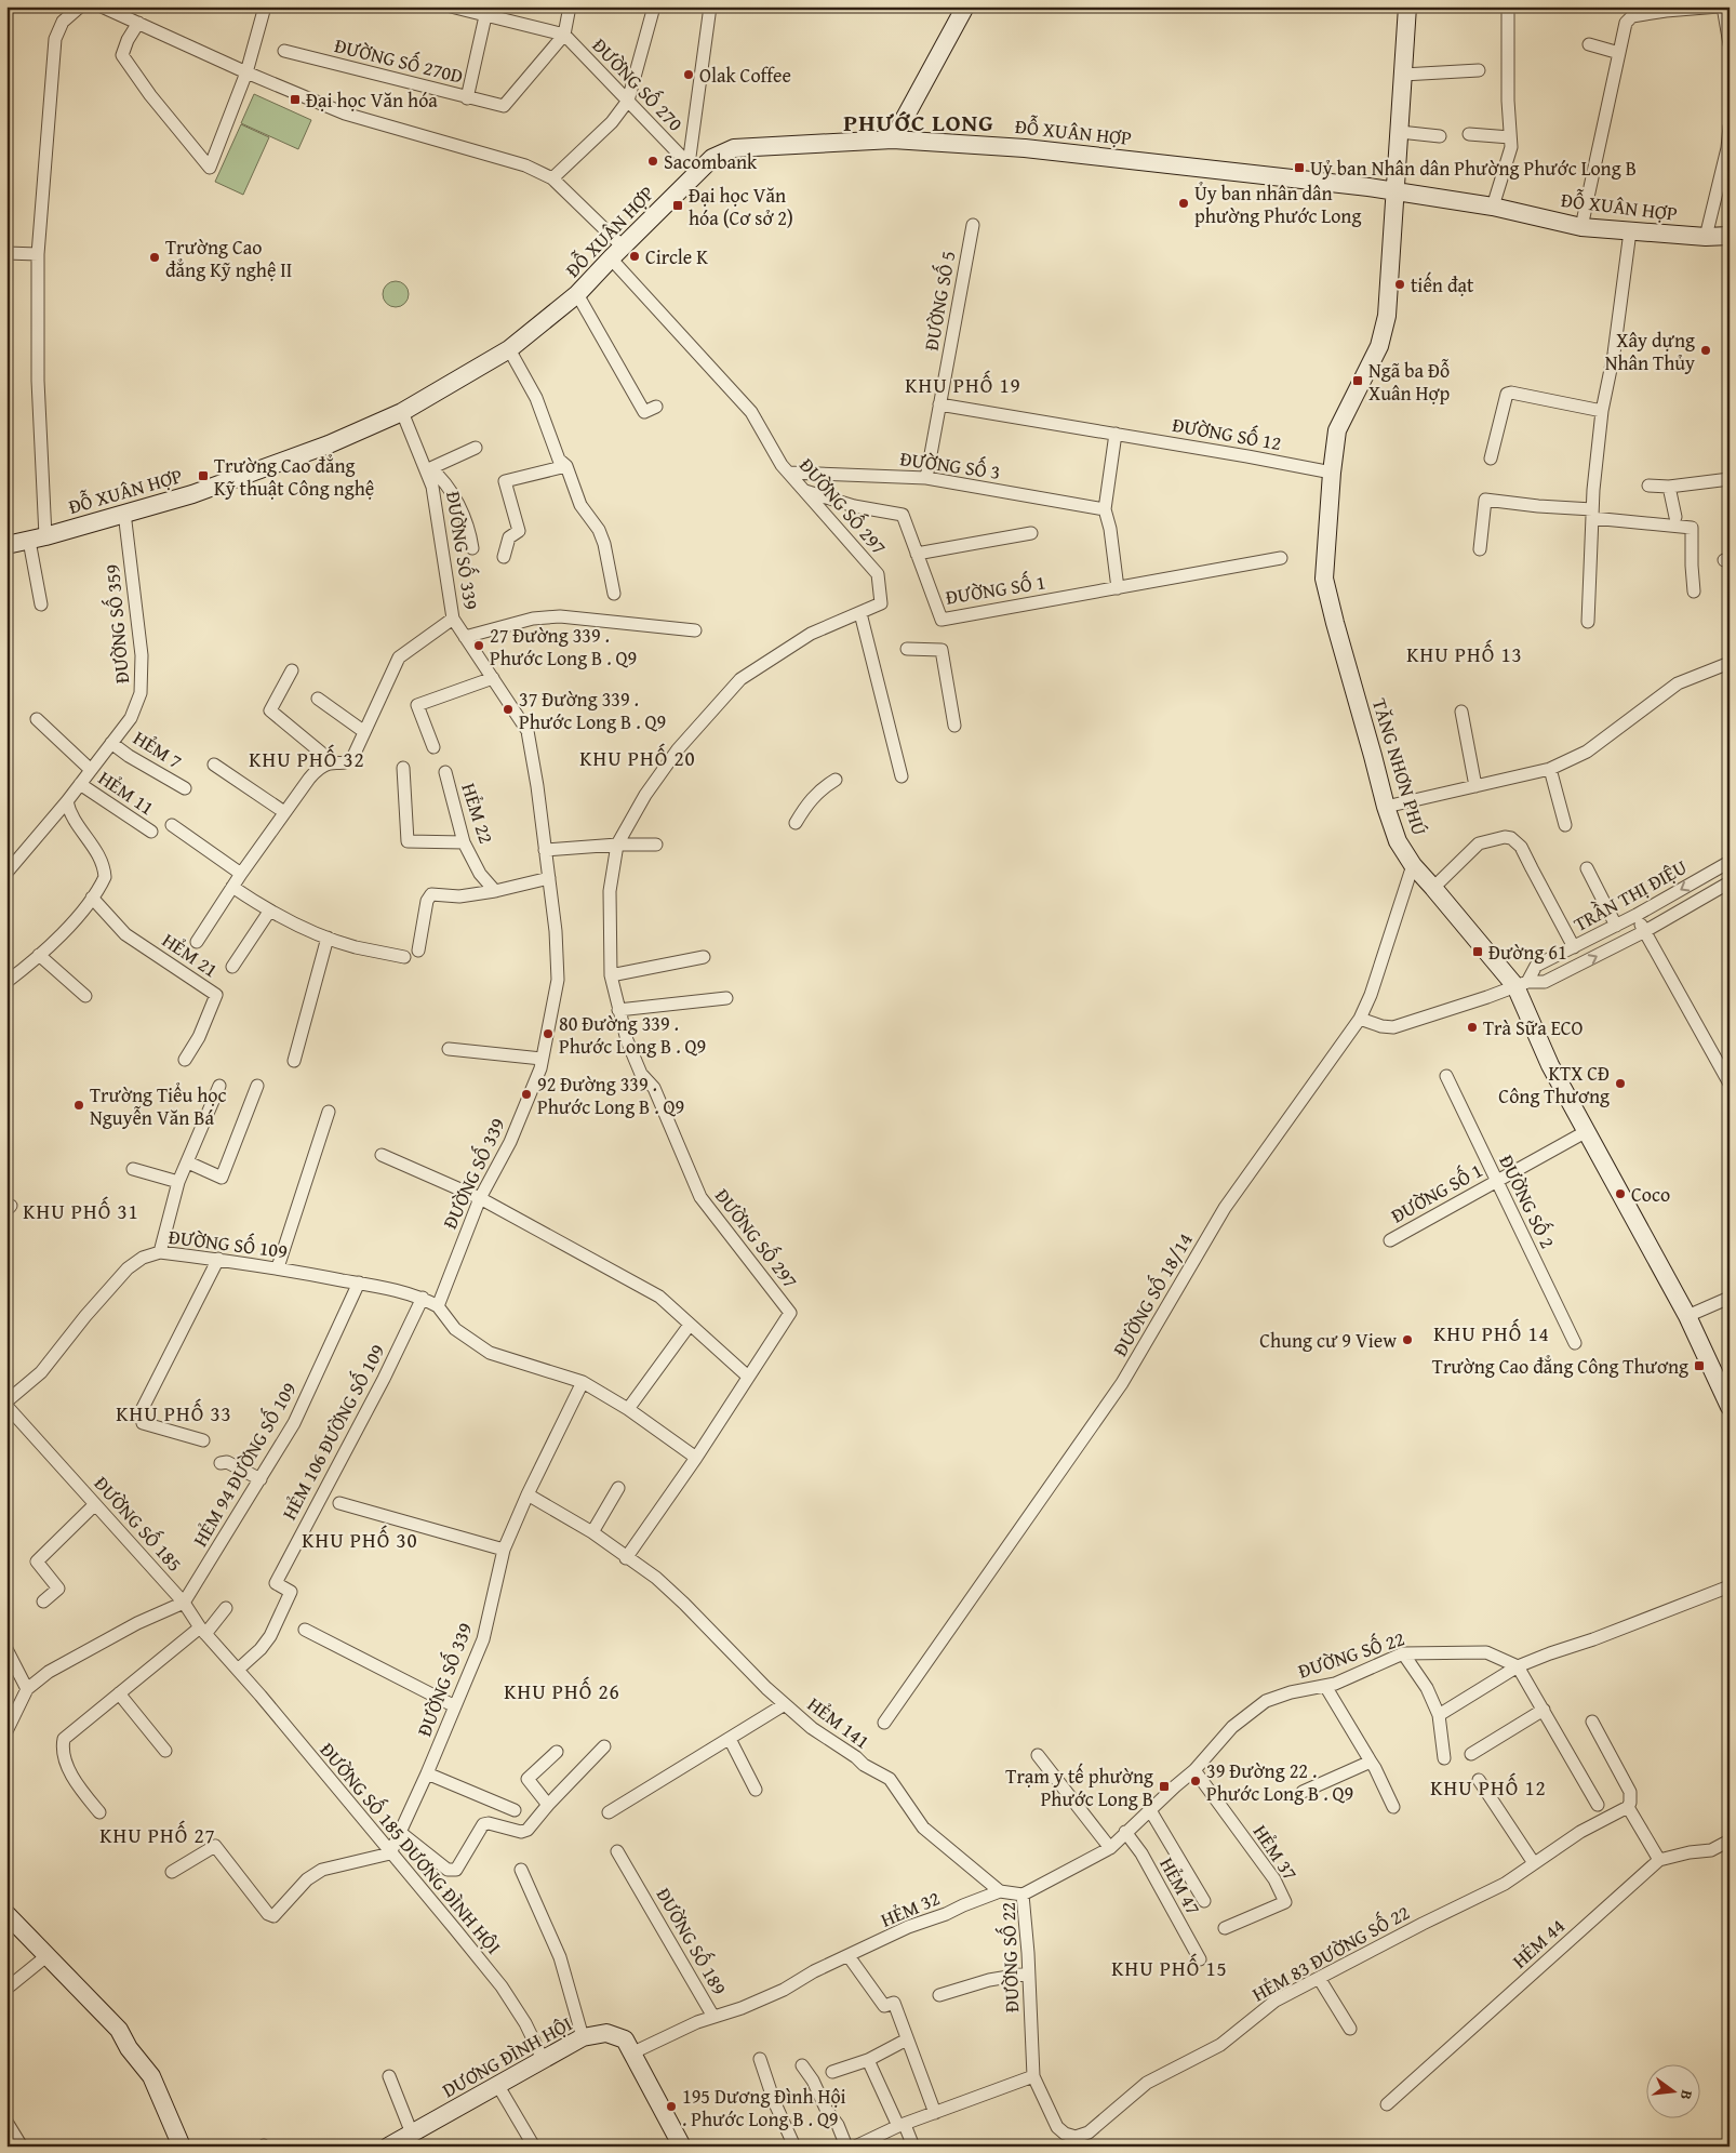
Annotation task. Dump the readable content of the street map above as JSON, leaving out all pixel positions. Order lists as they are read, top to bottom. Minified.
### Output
{"streets":{"street":["ĐƯỜNG SỐ 270D","ĐƯỜNG SỐ 270","ĐỖ XUÂN HỢP","ĐƯỜNG SỐ 5","ĐƯỜNG SỐ 12","ĐƯỜNG SỐ 3","ĐƯỜNG SỐ 297","ĐƯỜNG SỐ 339","ĐƯỜNG SỐ 1","ĐƯỜNG SỐ 359","HẺM 7","TĂNG NHƠN PHÚ","HẺM 11","HẺM 22","TRẦN THỊ ĐIỆU","HẺM 21","ĐƯỜNG SỐ 2","ĐƯỜNG SỐ 109","ĐƯỜNG SỐ 18/14","HẺM 106 ĐƯỜNG SỐ 109","HẺM 94 ĐƯỜNG SỐ 109","ĐƯỜNG SỐ 185","ĐƯỜNG SỐ 22","HẺM 141","ĐƯỜNG SỐ 185 DƯƠNG ĐÌNH HỘI","HẺM 37","HẺM 47","HẺM 32","ĐƯỜNG SỐ 189","HẺM 44","HẺM 83 ĐƯỜNG SỐ 22","DƯƠNG ĐÌNH HỘI"]},"crossings":[["ĐƯỜNG SỐ 270D","ĐƯỜNG SỐ 270"],["ĐƯỜNG SỐ 270","ĐỖ XUÂN HỢP"],["ĐỖ XUÂN HỢP","ĐƯỜNG SỐ 297"],["ĐỖ XUÂN HỢP","ĐƯỜNG SỐ 339"],["ĐỖ XUÂN HỢP","ĐƯỜNG SỐ 359"],["ĐỖ XUÂN HỢP","TĂNG NHƠN PHÚ"],["ĐƯỜNG SỐ 5","ĐƯỜNG SỐ 3"],["ĐƯỜNG SỐ 12","TĂNG NHƠN PHÚ"],["ĐƯỜNG SỐ 3","ĐƯỜNG SỐ 297"],["ĐƯỜNG SỐ 297","ĐƯỜNG SỐ 1"],["ĐƯỜNG SỐ 297","HẺM 141"],["ĐƯỜNG SỐ 339","ĐƯỜNG SỐ 109"],["ĐƯỜNG SỐ 339","HẺM 141"],["ĐƯỜNG SỐ 339","ĐƯỜNG SỐ 185 DƯƠNG ĐÌNH HỘI"],["ĐƯỜNG SỐ 1","TĂNG NHƠN PHÚ"],["ĐƯỜNG SỐ 1","ĐƯỜNG SỐ 2"],["ĐƯỜNG SỐ 359","HẺM 7"],["ĐƯỜNG SỐ 359","HẺM 11"],["TĂNG NHƠN PHÚ","TRẦN THỊ ĐIỆU"],["TĂNG NHƠN PHÚ","ĐƯỜNG SỐ 18/14"],["ĐƯỜNG SỐ 109","HẺM 106 ĐƯỜNG SỐ 109"],["ĐƯỜNG SỐ 109","HẺM 94 ĐƯỜNG SỐ 109"],["HẺM 106 ĐƯỜNG SỐ 109","ĐƯỜNG SỐ 185"],["HẺM 106 ĐƯỜNG SỐ 109","ĐƯỜNG SỐ 185 DƯƠNG ĐÌNH HỘI"],["HẺM 94 ĐƯỜNG SỐ 109","ĐƯỜNG SỐ 185"],["ĐƯỜNG SỐ 185","ĐƯỜNG SỐ 185 DƯƠNG ĐÌNH HỘI"],["ĐƯỜNG SỐ 22","HẺM 37"],["ĐƯỜNG SỐ 22","HẺM 47"],["ĐƯỜNG SỐ 22","HẺM 32"],["ĐƯỜNG SỐ 22","HẺM 83 ĐƯỜNG SỐ 22"],["HẺM 141","HẺM 32"],["ĐƯỜNG SỐ 185 DƯƠNG ĐÌNH HỘI","DƯƠNG ĐÌNH HỘI"],["HẺM 32","ĐƯỜNG SỐ 189"],["ĐƯỜNG SỐ 189","DƯƠNG ĐÌNH HỘI"]],"districts":["PHƯỚC LONG","KHU PHỐ 19","KHU PHỐ 13","KHU PHỐ 20","KHU PHỐ 32","KHU PHỐ 31","KHU PHỐ 14","KHU PHỐ 33","KHU PHỐ 30","KHU PHỐ 26","KHU PHỐ 12","KHU PHỐ 27","KHU PHỐ 15"],"places":{"other":["Olak Coffee","Sacombank","Ủy ban nhân dân phường Phước Long","Circle K","Trường Cao đẳng Kỹ nghệ II","tiến đạt","Xây dựng Nhân Thủy","27 Đường 339 . Phước Long B . Q9","37 Đường 339 . Phước Long B . Q9","Trà Sữa ECO","80 Đường 339 . Phước Long B . Q9","KTX CĐ Công Thương","92 Đường 339 . Phước Long B . Q9","Trường Tiểu học Nguyễn Văn Bá","Coco","Chung cư 9 View","39 Đường 22 . Phước Long B . Q9","195 Dương Đình Hội . Phước Long B . Q9"],"transit":["Đại học Văn hóa","Uỷ ban Nhân dân Phường Phước Long B","Đại học Văn hóa (Cơ sở 2)","Ngã ba Đỗ Xuân Hợp","Trường Cao đẳng Kỹ thuật Công nghệ","Đường 61","Trường Cao đẳng Công Thương","Trạm y tế phường Phước Long B"]},"north":"right"}
